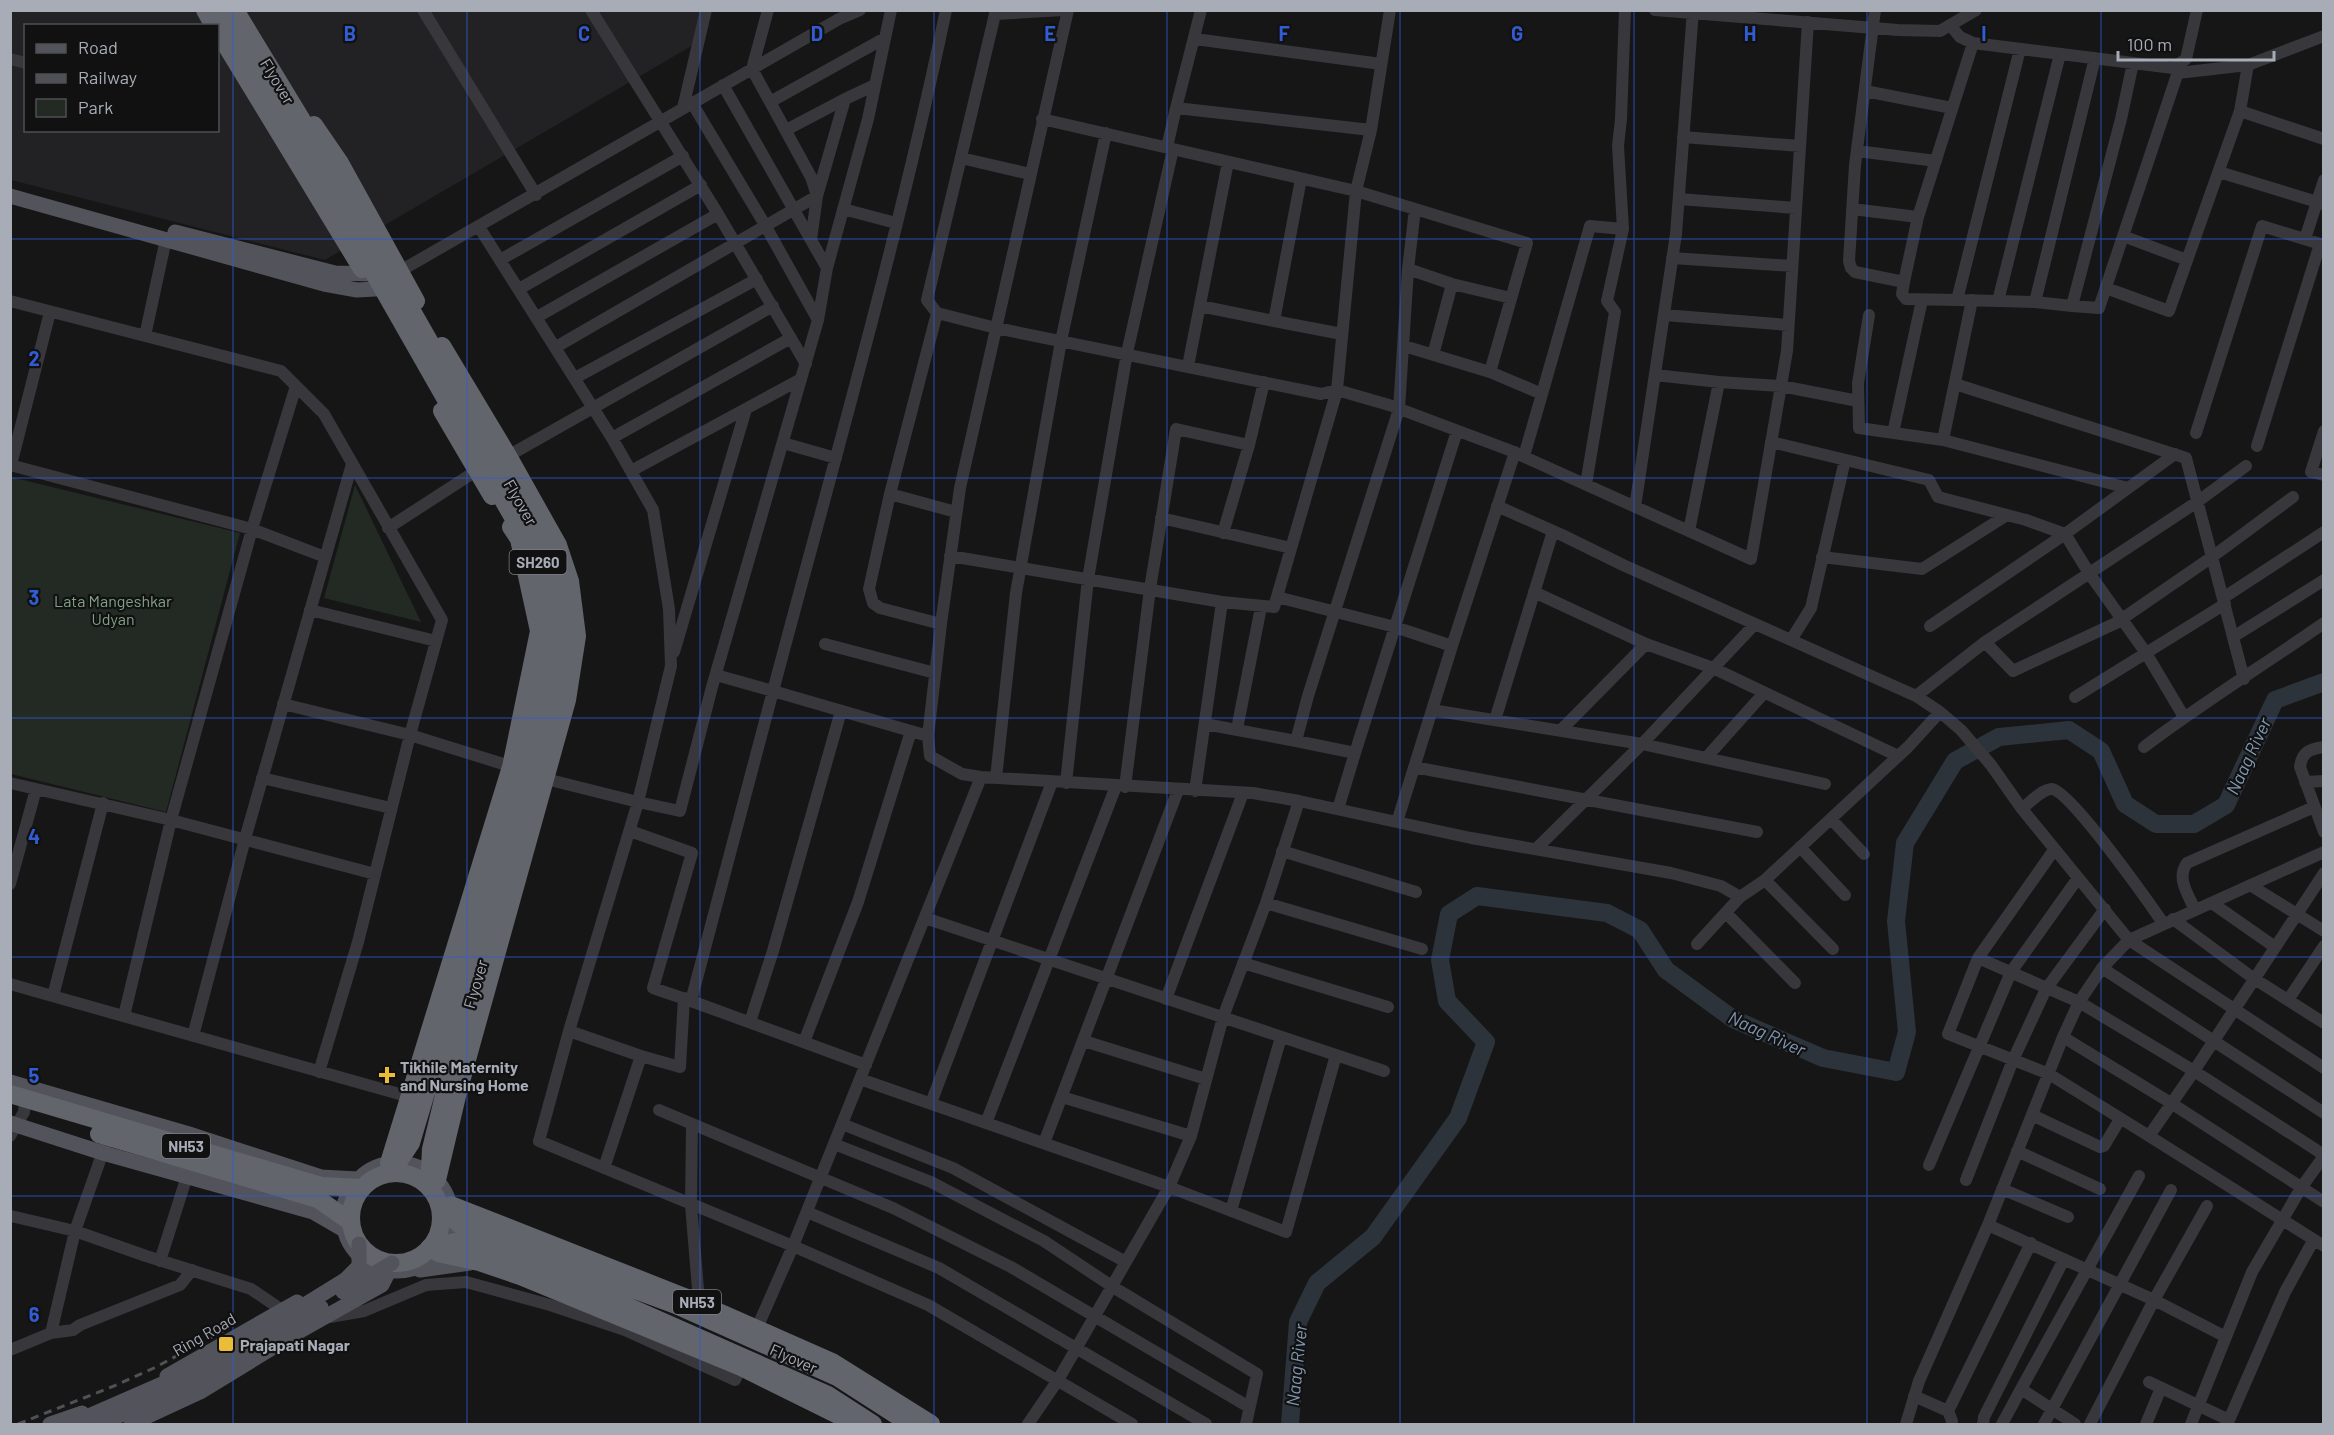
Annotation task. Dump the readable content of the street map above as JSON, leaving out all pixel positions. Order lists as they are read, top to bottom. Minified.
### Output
{"streets":{"highway":["Flyover","SH260","NH53"],"main road":["Ring Road"]},"crossings":[["Flyover","SH260"],["Flyover","NH53"],["Flyover","Ring Road"],["SH260","NH53"],["SH260","Ring Road"],["NH53","Ring Road"]],"water":["Naag River"],"parks":["Lata Mangeshkar Udyan"],"places":{"health":["Tikhile Maternity and Nursing Home"],"transit":["Prajapati Nagar"]},"legend":["Road","Railway","Park"],"scale_bar":"100 m","grid":{"columns":["B","C","D","E","F","G","H","I"],"rows":["2","3","4","5","6"]}}
